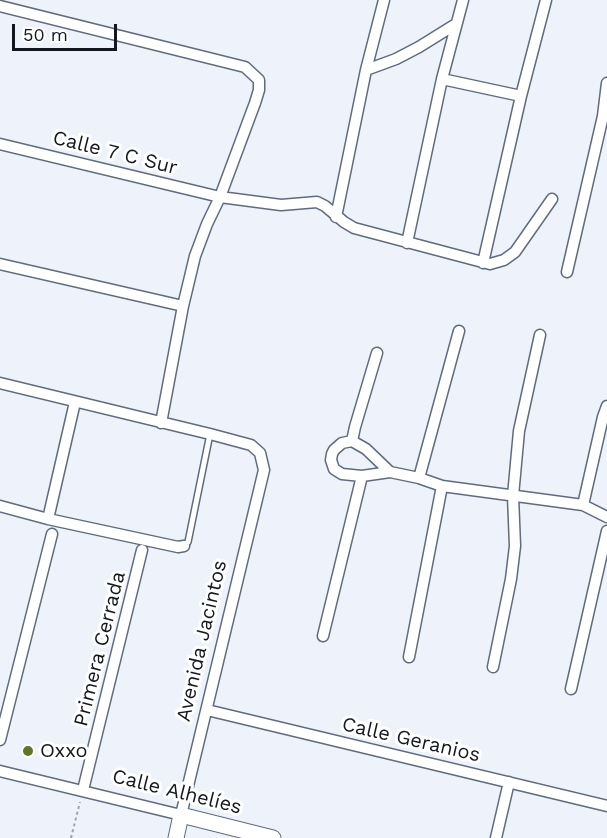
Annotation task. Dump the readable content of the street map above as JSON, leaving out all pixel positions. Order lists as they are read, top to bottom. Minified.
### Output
{"streets":{"street":["Calle 7 C Sur","Avenida Jacintos","Primera Cerrada","Calle Geranios","Calle Alhelíes"]},"crossings":[["Avenida Jacintos","Calle Geranios"],["Avenida Jacintos","Calle Alhelíes"],["Primera Cerrada","Calle Alhelíes"]],"places":["Oxxo"],"scale_bar":"50 m"}
